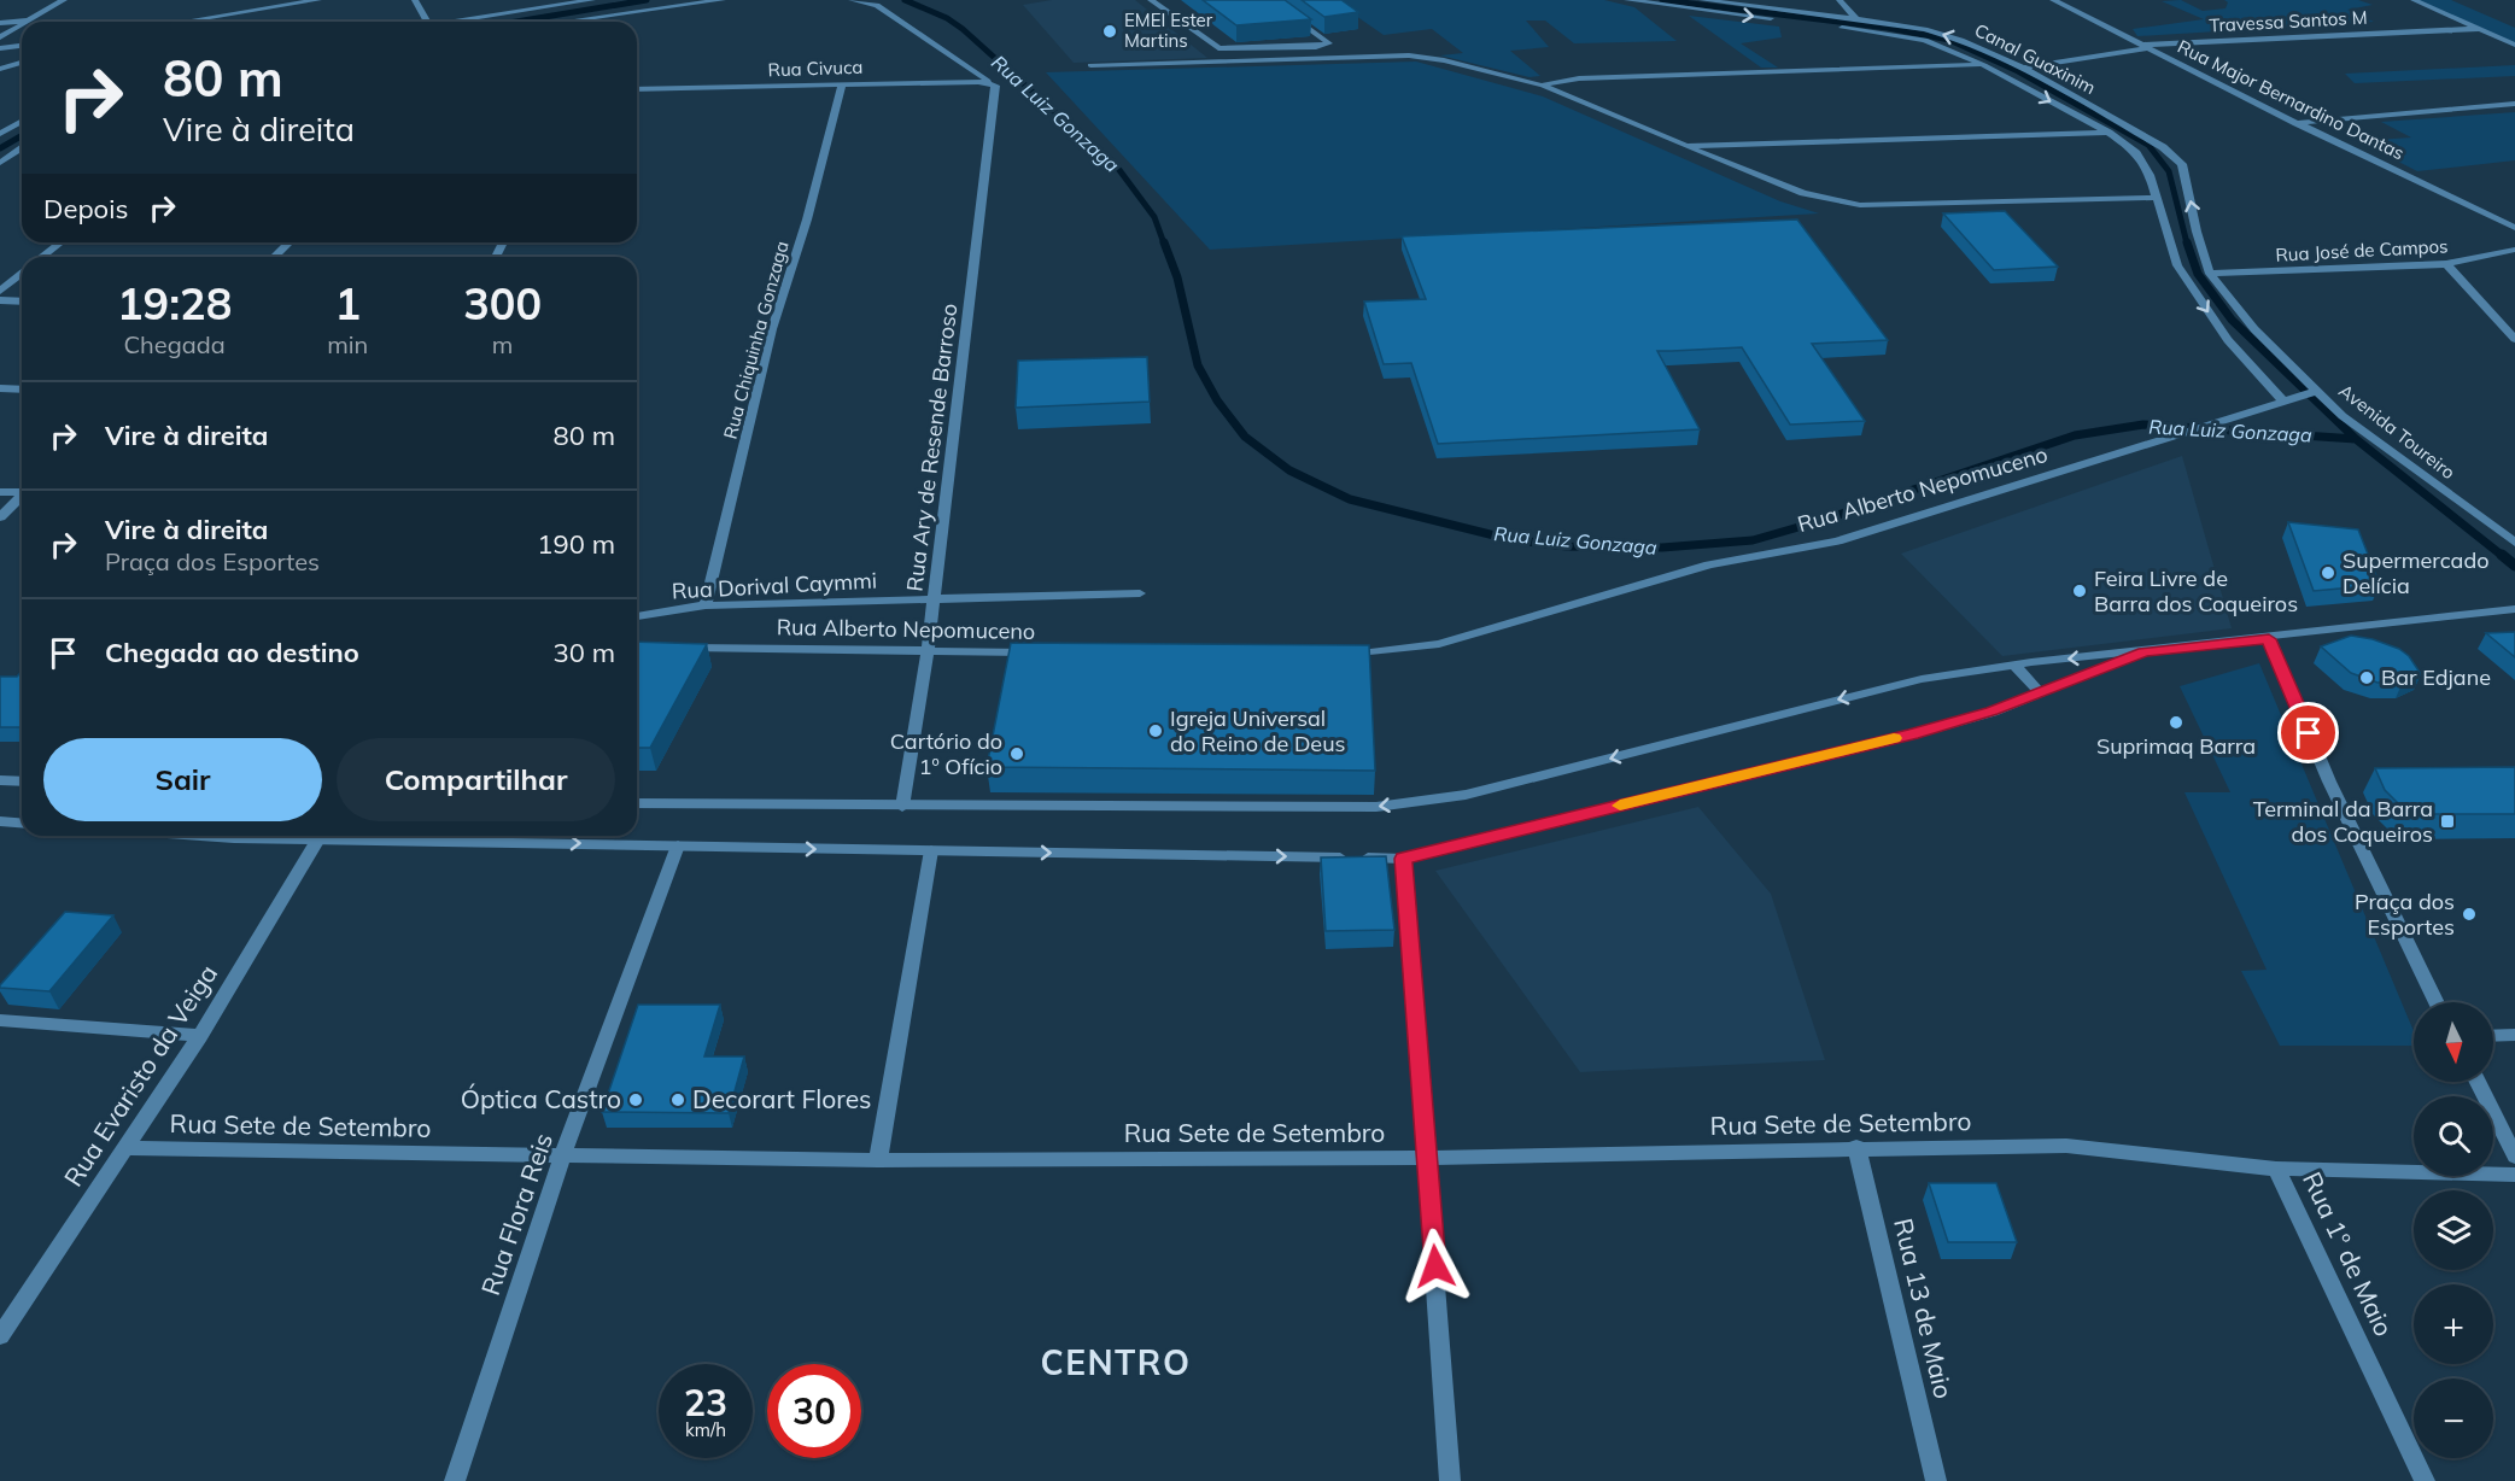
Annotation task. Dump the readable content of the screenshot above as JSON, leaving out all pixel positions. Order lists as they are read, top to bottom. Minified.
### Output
{"streets":{"street":["Travessa Santos M","Canal Guaxinim","Rua Civuca","Rua Major Bernardino Dantas","Rua José de Campos","Rua Chiquinha Gonzaga","Avenida Toureiro","Rua Ary de Resende Barroso","Rua Alberto Nepomuceno","Rua Dorival Caymmi","Rua Evaristo da Veiga","Rua Sete de Setembro","Rua Flora Reis","Rua 1º de Maio","Rua 13 de Maio"]},"crossings":[["Travessa Santos M","Canal Guaxinim"],["Travessa Santos M","Rua Major Bernardino Dantas"],["Canal Guaxinim","Rua José de Campos"],["Canal Guaxinim","Avenida Toureiro"],["Rua Civuca","Rua Chiquinha Gonzaga"],["Rua Civuca","Rua Ary de Resende Barroso"],["Rua José de Campos","Avenida Toureiro"],["Rua Chiquinha Gonzaga","Rua Dorival Caymmi"],["Avenida Toureiro","Rua Alberto Nepomuceno"],["Rua Ary de Resende Barroso","Rua Alberto Nepomuceno"],["Rua Ary de Resende Barroso","Rua Dorival Caymmi"],["Rua Evaristo da Veiga","Rua Sete de Setembro"],["Rua Sete de Setembro","Rua Flora Reis"],["Rua Sete de Setembro","Rua 1º de Maio"],["Rua Sete de Setembro","Rua 13 de Maio"]],"districts":["CENTRO"],"water":["Rua Luiz Gonzaga"],"places":{"other":["EMEI Ester Martins","Supermercado Delícia","Feira Livre de Barra dos Coqueiros","Bar Edjane","Suprimaq Barra","Igreja Universal do Reino de Deus","Cartório do 1º Ofício","Praça dos Esportes","Óptica Castro","Decorart Flores"],"transit":["Terminal da Barra dos Coqueiros"]},"north":"bottom","page":{"turn":["80 m","Vire à direita"],"then":"Depois","eta":["19:28","Chegada","1","min","300","m"],"list":[{"name":"Vire à direita","value":"80 m"},{"name":"Vire à direita","note":"Praça dos Esportes","value":"190 m"},{"name":"Chegada ao destino","value":"30 m"}],"buttons":["Sair","Compartilhar"],"map_buttons":["+","−"],"speed":"23 km/h","limit":"30"}}
